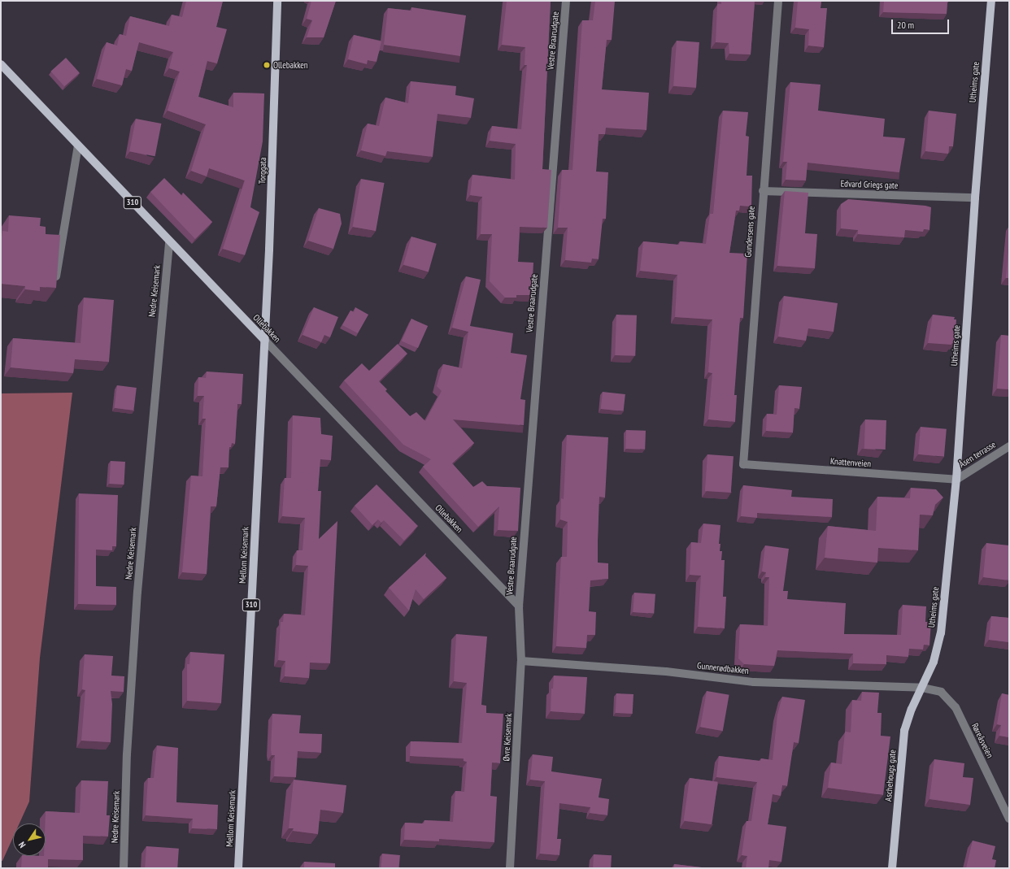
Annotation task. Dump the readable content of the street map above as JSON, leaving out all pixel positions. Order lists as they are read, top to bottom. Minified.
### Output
{"streets":{"main road":["Utheims gate","Torggata","310","Ollebakken","Mellom Keisemark","Aschehougs gate"],"street":["Vestre Braarudgate","Edvard Griegs gate","Gundersens gate","Nedre Keisemark","Åsen terrasse","Knattenveien","Gunnerødbakken","Øvre Keisemark","Røreåsveien"]},"crossings":[["Vestre Braarudgate","Ollebakken"],["Vestre Braarudgate","Øvre Keisemark"],["Utheims gate","Edvard Griegs gate"],["Utheims gate","Åsen terrasse"],["Utheims gate","Knattenveien"],["Utheims gate","Gunnerødbakken"],["Utheims gate","Røreåsveien"],["Utheims gate","Aschehougs gate"],["Torggata","Ollebakken"],["Torggata","Mellom Keisemark"],["Edvard Griegs gate","Gundersens gate"],["Gundersens gate","Knattenveien"],["Nedre Keisemark","Ollebakken"],["Ollebakken","Mellom Keisemark"],["Ollebakken","Øvre Keisemark"],["Åsen terrasse","Knattenveien"],["Gunnerødbakken","Øvre Keisemark"],["Gunnerødbakken","Røreåsveien"],["Gunnerødbakken","Aschehougs gate"],["Røreåsveien","Aschehougs gate"]],"places":["Ollebakken"],"scale_bar":"20 m","north":"bottom left"}
